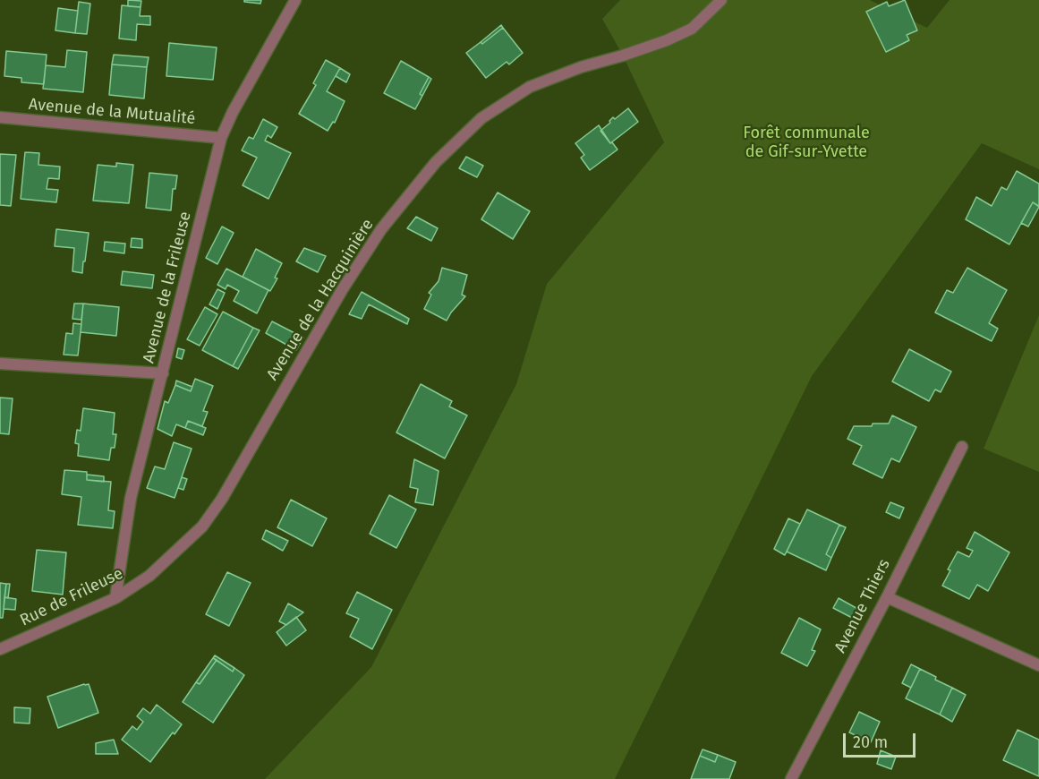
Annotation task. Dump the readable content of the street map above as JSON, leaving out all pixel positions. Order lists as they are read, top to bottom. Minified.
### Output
{"streets":{"street":["Avenue de la Mutualité","Avenue de la Frileuse","Avenue de la Hacquinière","Rue de Frileuse","Avenue Thiers"]},"crossings":[["Avenue de la Mutualité","Avenue de la Frileuse"],["Avenue de la Frileuse","Rue de Frileuse"],["Avenue de la Hacquinière","Rue de Frileuse"]],"parks":["Forêt communale de Gif-sur-Yvette"],"scale_bar":"20 m"}
